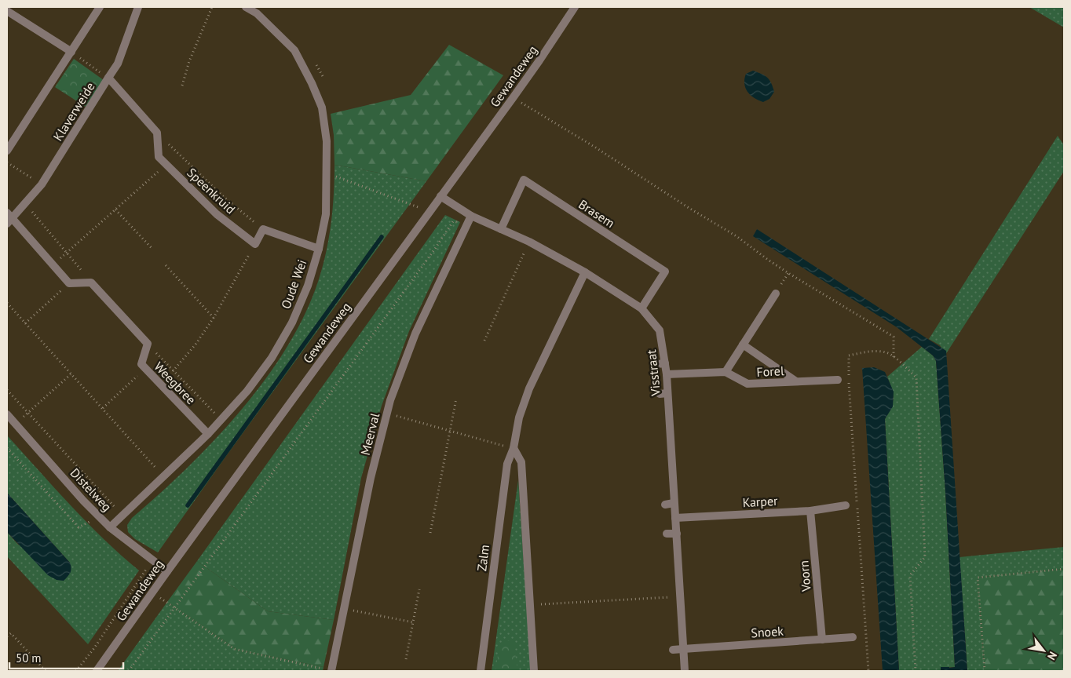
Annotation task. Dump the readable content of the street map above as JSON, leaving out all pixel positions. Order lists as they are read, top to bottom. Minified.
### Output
{"streets":{"street":["Gewandeweg","Klaverweide","Speenkruid","Brasem","Oude Wei","Forel","Visstraat","Weegbree","Meerval","Distelweg","Karper","Zalm","Voorn","Snoek"]},"crossings":[["Gewandeweg","Visstraat"],["Gewandeweg","Distelweg"],["Brasem","Visstraat"],["Oude Wei","Weegbree"],["Oude Wei","Distelweg"],["Visstraat","Meerval"],["Visstraat","Karper"],["Visstraat","Zalm"],["Visstraat","Snoek"],["Karper","Voorn"],["Voorn","Snoek"]],"scale_bar":"50 m","north":"bottom right"}
